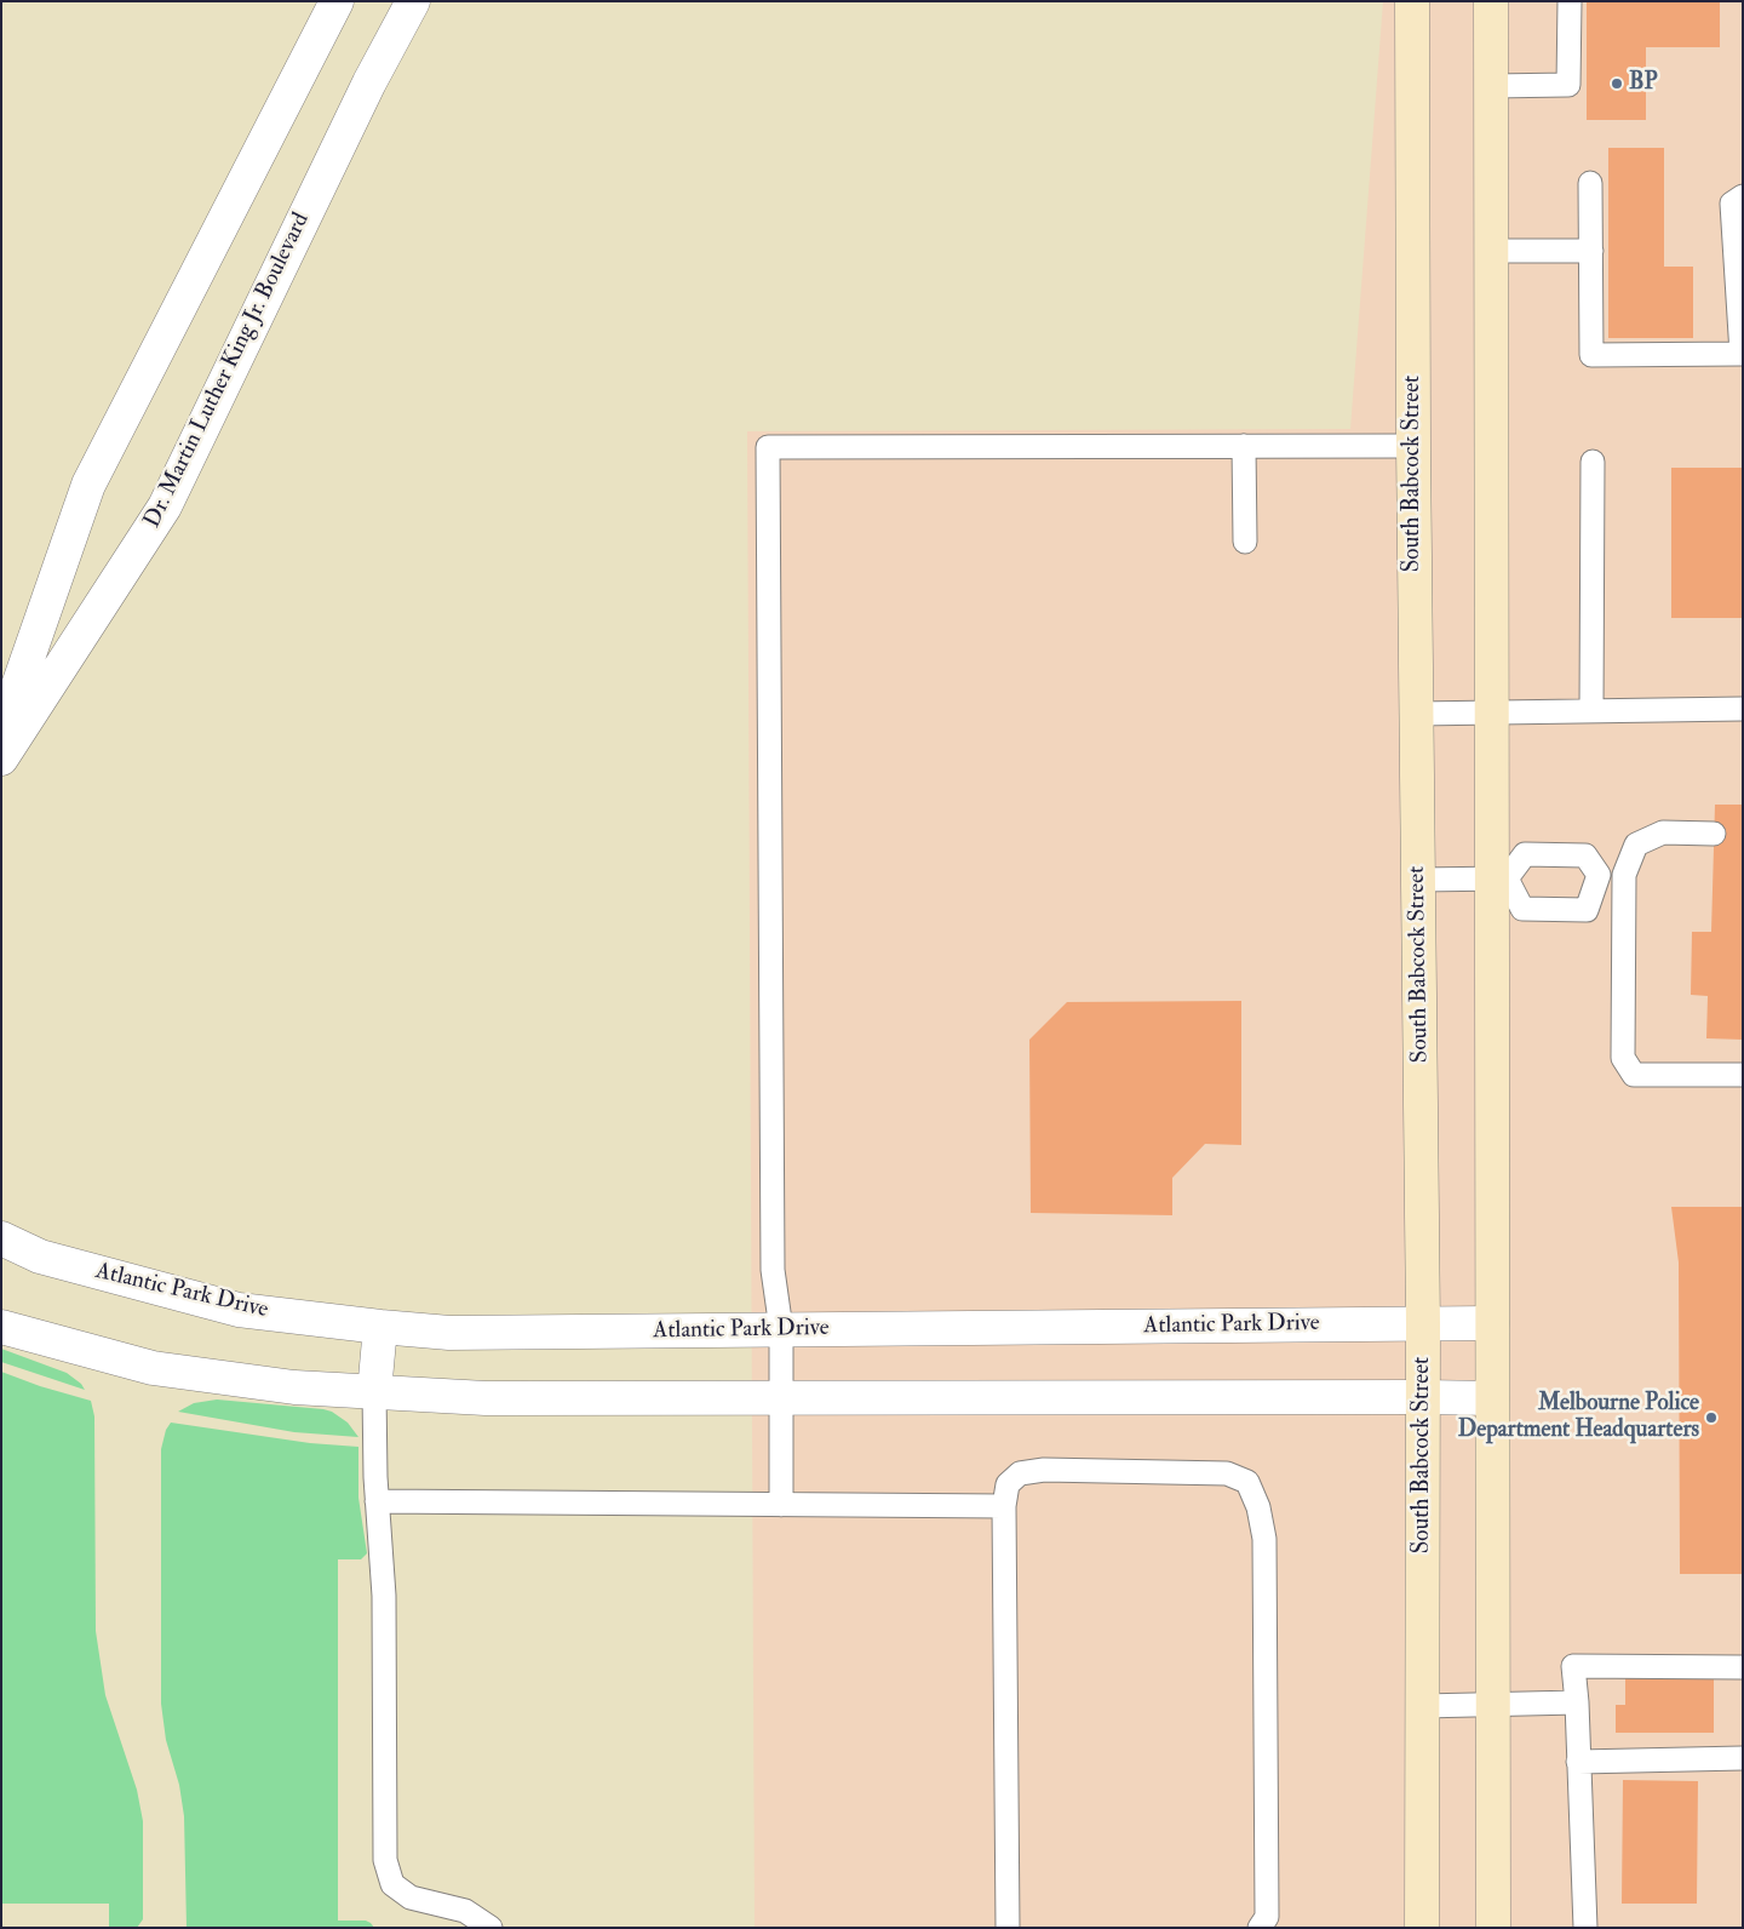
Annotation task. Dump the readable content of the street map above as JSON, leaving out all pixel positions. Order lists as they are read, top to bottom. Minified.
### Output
{"streets":{"main road":["South Babcock Street"],"street":["Dr. Martin Luther King Jr. Boulevard","Atlantic Park Drive"]},"crossings":[["South Babcock Street","Atlantic Park Drive"]],"places":["BP","Melbourne Police Department Headquarters"]}
